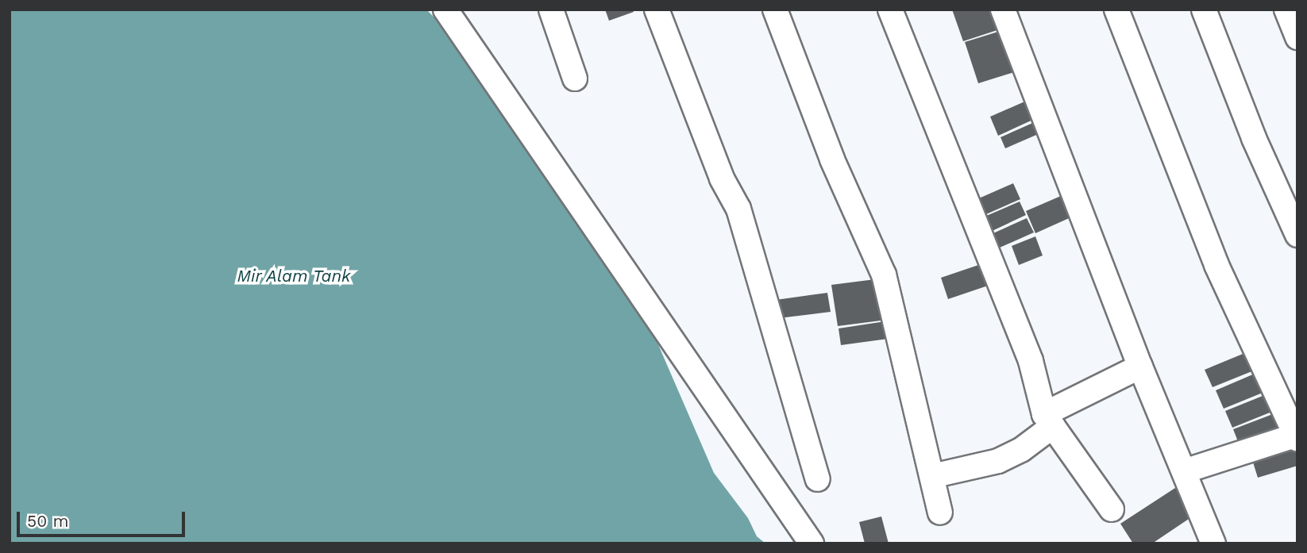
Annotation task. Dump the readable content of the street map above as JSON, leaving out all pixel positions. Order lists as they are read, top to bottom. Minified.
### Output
{"water":["Mir Alam Tank"],"scale_bar":"50 m"}
